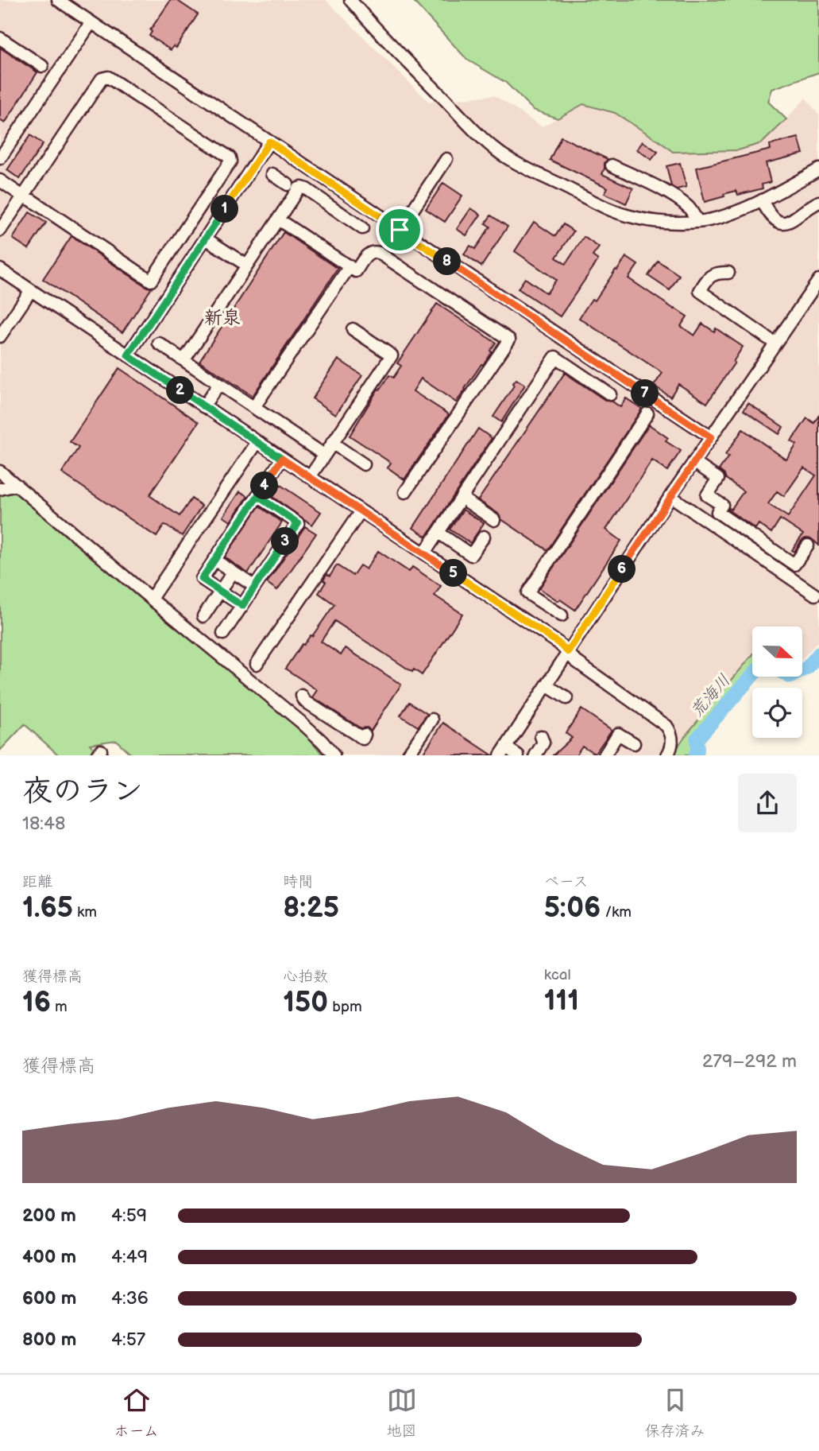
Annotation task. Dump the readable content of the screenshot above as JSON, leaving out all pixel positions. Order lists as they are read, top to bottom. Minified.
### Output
{"districts":["新泉"],"water":["荒海川"],"north":"right","page":{"pins":["1","8","2","7","4","3","6","5"],"heading":["夜のラン","18:48"],"stats":[["距離","1.65 km"],["時間","8:25"],["ペース","5:06 /km"],["獲得標高","16 m"],["心拍数","150 bpm"],["kcal","111"]],"chart":["獲得標高","279–292 m"],"list":[{"name":"200 m","note":"4:59"},{"name":"400 m","note":"4:49"},{"name":"600 m","note":"4:36"},{"name":"800 m","note":"4:57"}],"tabs":["ホーム","地図","保存済み"]}}
